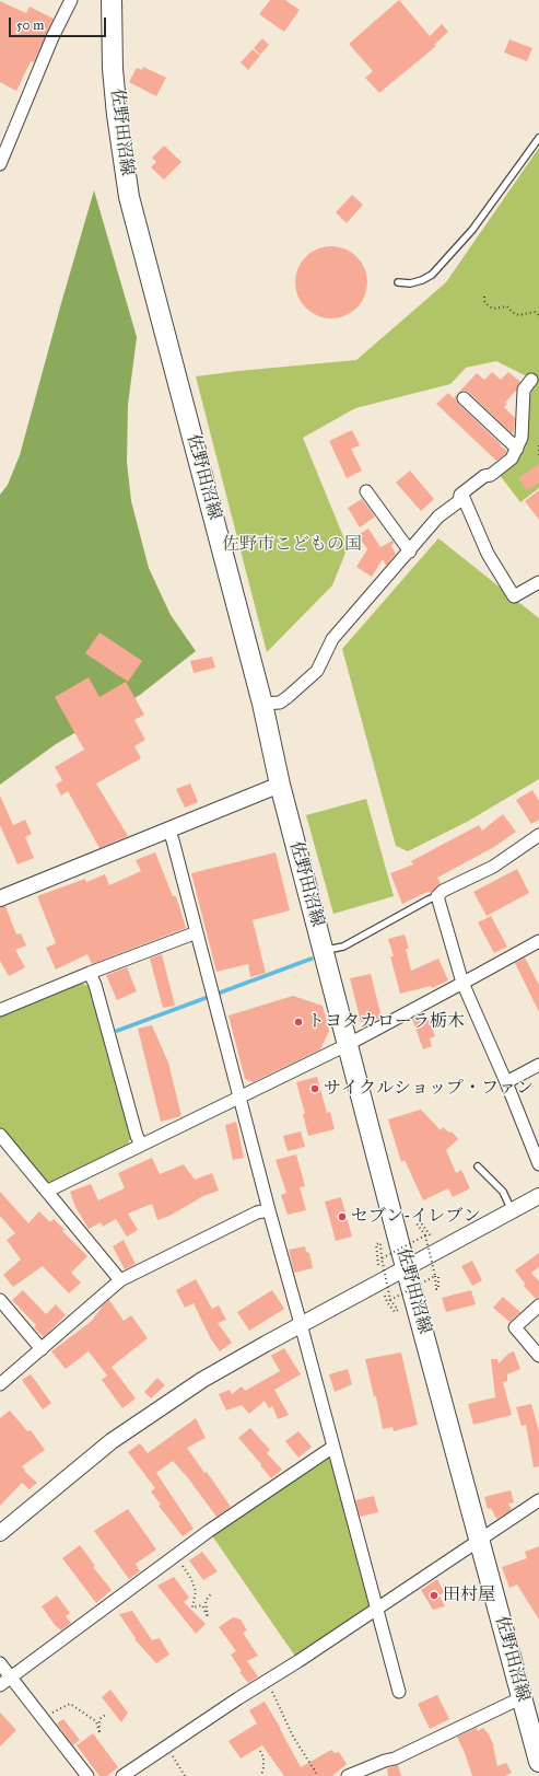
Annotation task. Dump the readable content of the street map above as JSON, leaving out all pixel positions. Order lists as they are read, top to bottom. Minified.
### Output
{"streets":{"main road":["佐野田沼線"]},"parks":["佐野市こどもの国"],"places":["トヨタカローラ栃木","サイクルショップ・ファン","セブン-イレブン","田村屋"],"scale_bar":"50 m"}
